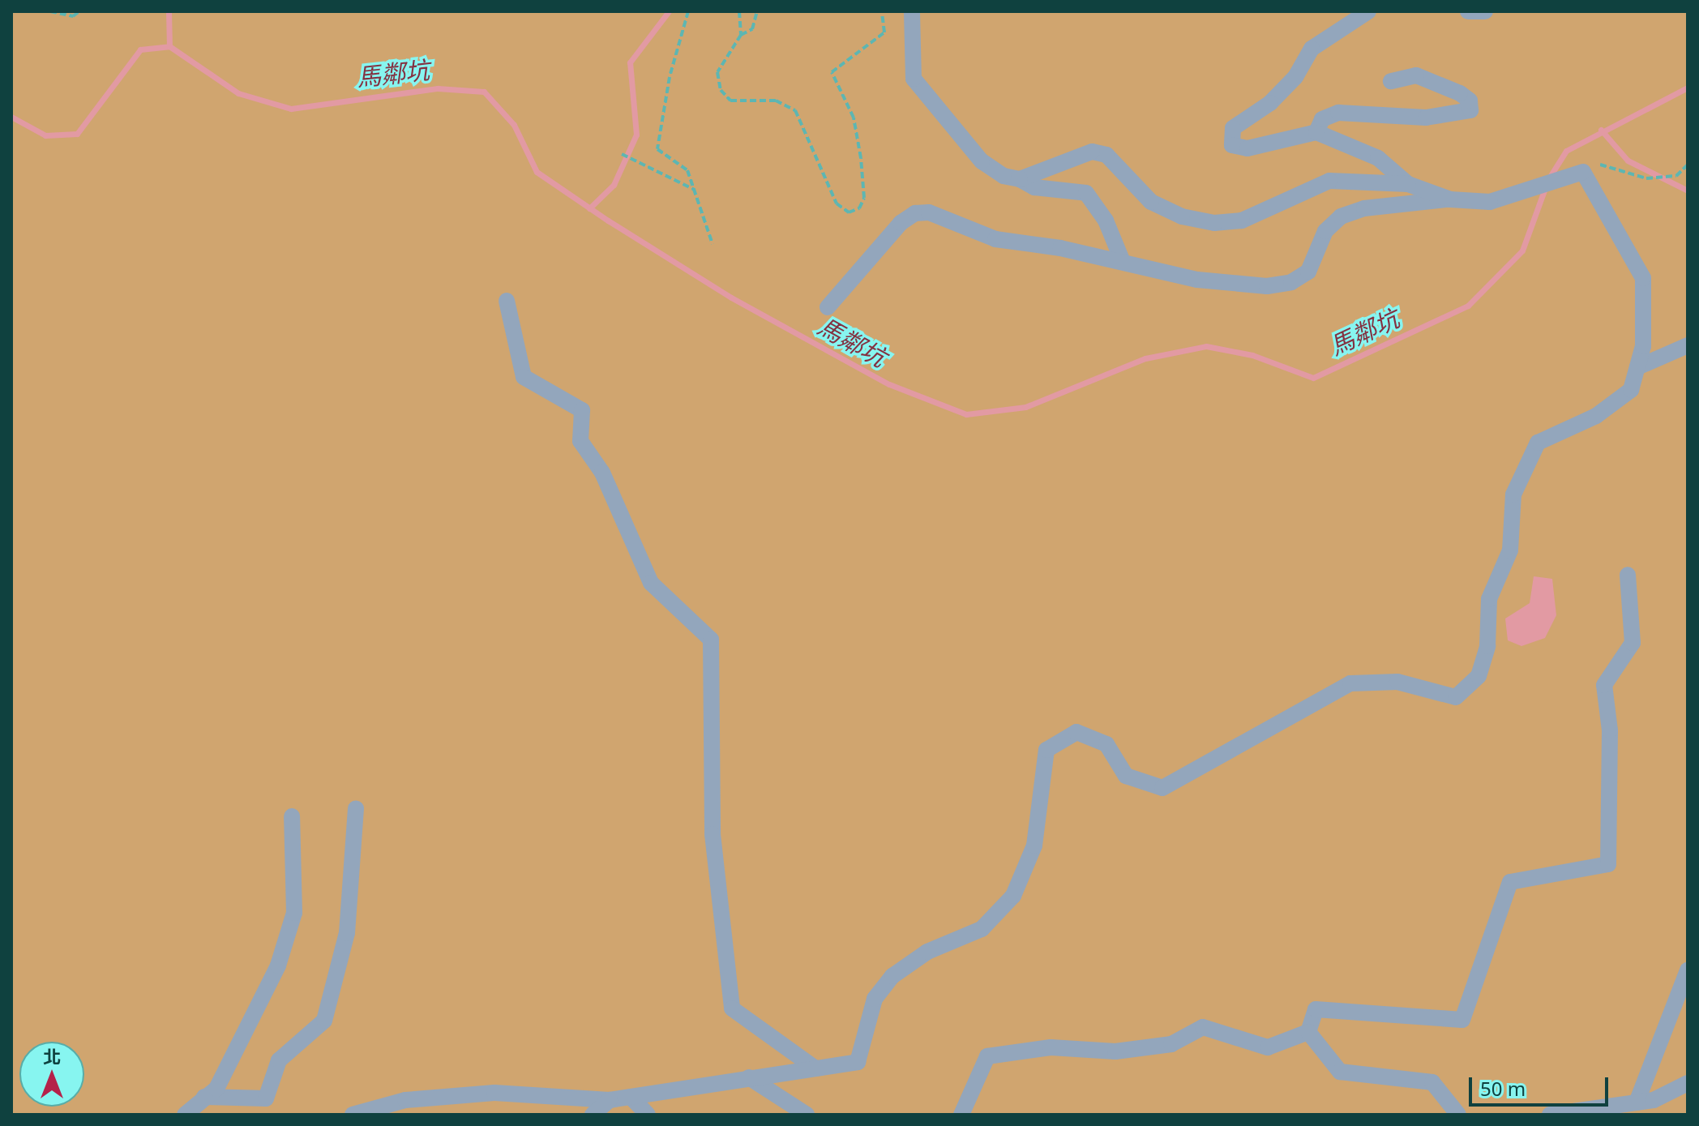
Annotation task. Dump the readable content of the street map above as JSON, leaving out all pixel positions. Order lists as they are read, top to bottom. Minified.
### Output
{"water":["馬鄰坑"],"scale_bar":"50 m","north":"top"}
